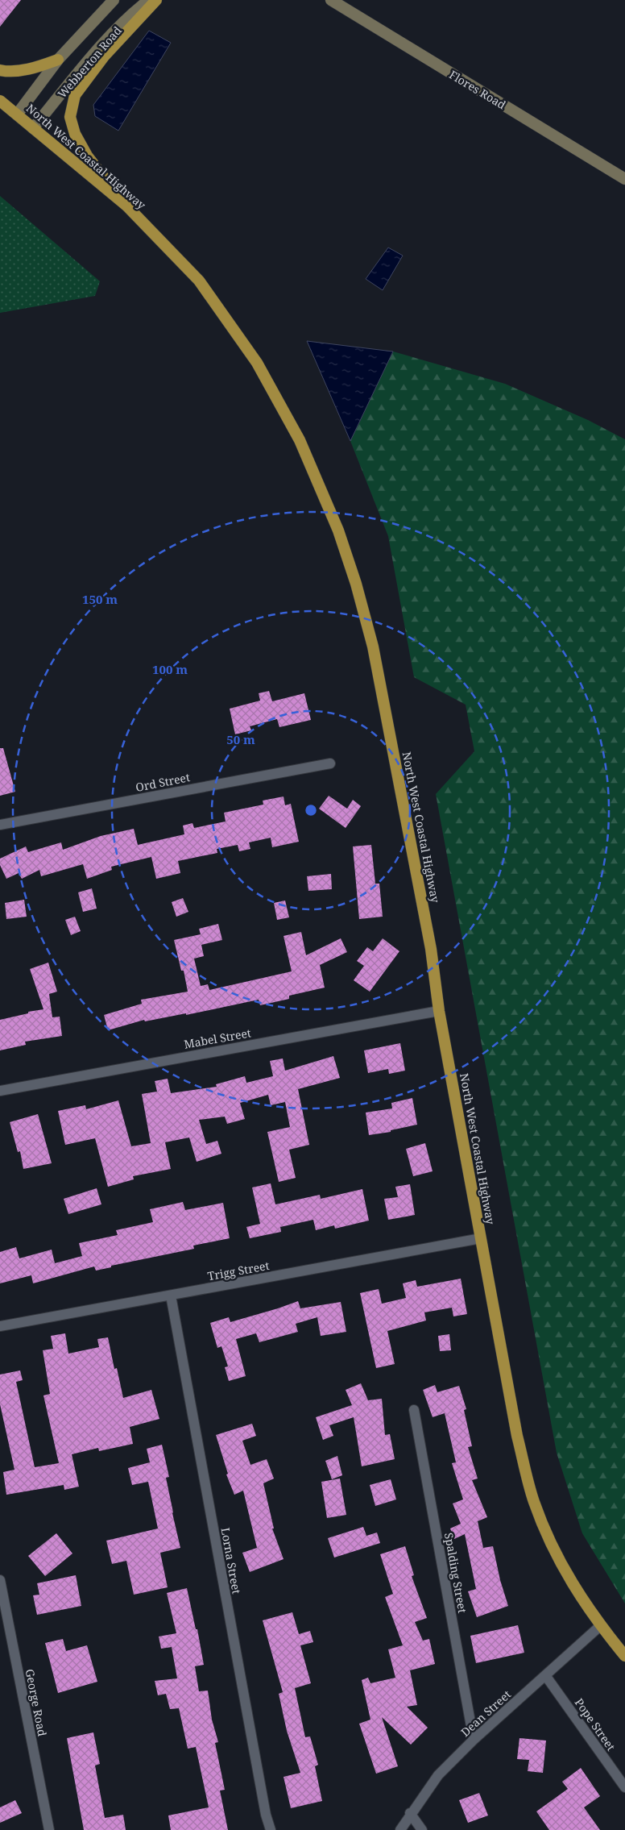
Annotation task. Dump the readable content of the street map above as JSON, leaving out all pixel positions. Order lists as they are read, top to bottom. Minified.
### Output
{"streets":{"highway":["North West Coastal Highway"],"main road":["Webberton Road","Flores Road"],"street":["Ord Street","Mabel Street","Trigg Street","Lorna Street","Spalding Street","George Road","Dean Street","Pope Street"]},"crossings":[["Webberton Road","North West Coastal Highway"],["North West Coastal Highway","Mabel Street"],["North West Coastal Highway","Trigg Street"],["North West Coastal Highway","Dean Street"],["Trigg Street","Lorna Street"],["Spalding Street","Dean Street"],["Dean Street","Pope Street"]],"rings":["150 m","100 m","50 m"]}
